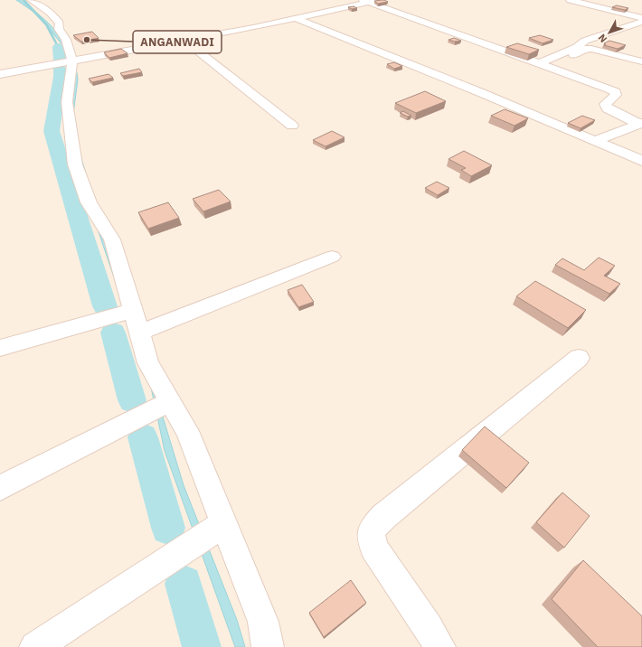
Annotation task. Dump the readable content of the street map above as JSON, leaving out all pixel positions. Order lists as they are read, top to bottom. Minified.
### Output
{"places":["ANGANWADI"],"north":"bottom left"}
